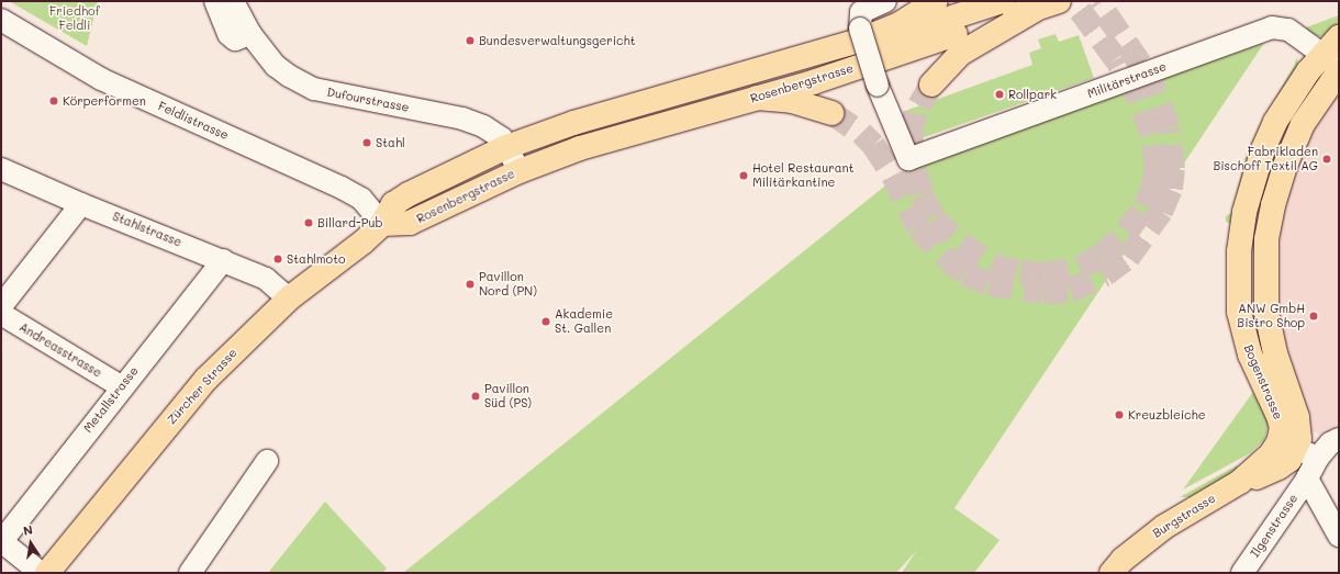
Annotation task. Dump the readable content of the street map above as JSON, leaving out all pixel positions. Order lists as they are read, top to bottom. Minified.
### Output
{"streets":{"main road":["Rosenbergstrasse","Bogenstrasse","Zürcher Strasse","Burgstrasse"],"street":["Militärstrasse","Dufourstrasse","Feldlistrasse","Stahlstrasse","Andreasstrasse","Metallstrasse","Ilgenstrasse"]},"crossings":[["Militärstrasse","Rosenbergstrasse"],["Militärstrasse","Bogenstrasse"],["Rosenbergstrasse","Dufourstrasse"],["Rosenbergstrasse","Feldlistrasse"],["Rosenbergstrasse","Zürcher Strasse"],["Feldlistrasse","Zürcher Strasse"],["Stahlstrasse","Zürcher Strasse"],["Stahlstrasse","Metallstrasse"],["Andreasstrasse","Metallstrasse"],["Bogenstrasse","Burgstrasse"]],"parks":["Friedhof Feldli"],"places":["Bundesverwaltungsgericht","Rollpark","Körperformen","Stahl","Fabrikladen Bischoff Textil AG","Hotel Restaurant Militärkantine","Billard-Pub","Stahlmoto","Pavillon Nord (PN)","ANW GmbH Bistro Shop","Akademie St. Gallen","Pavillon Süd (PS)","Kreuzbleiche"],"north":"top"}
